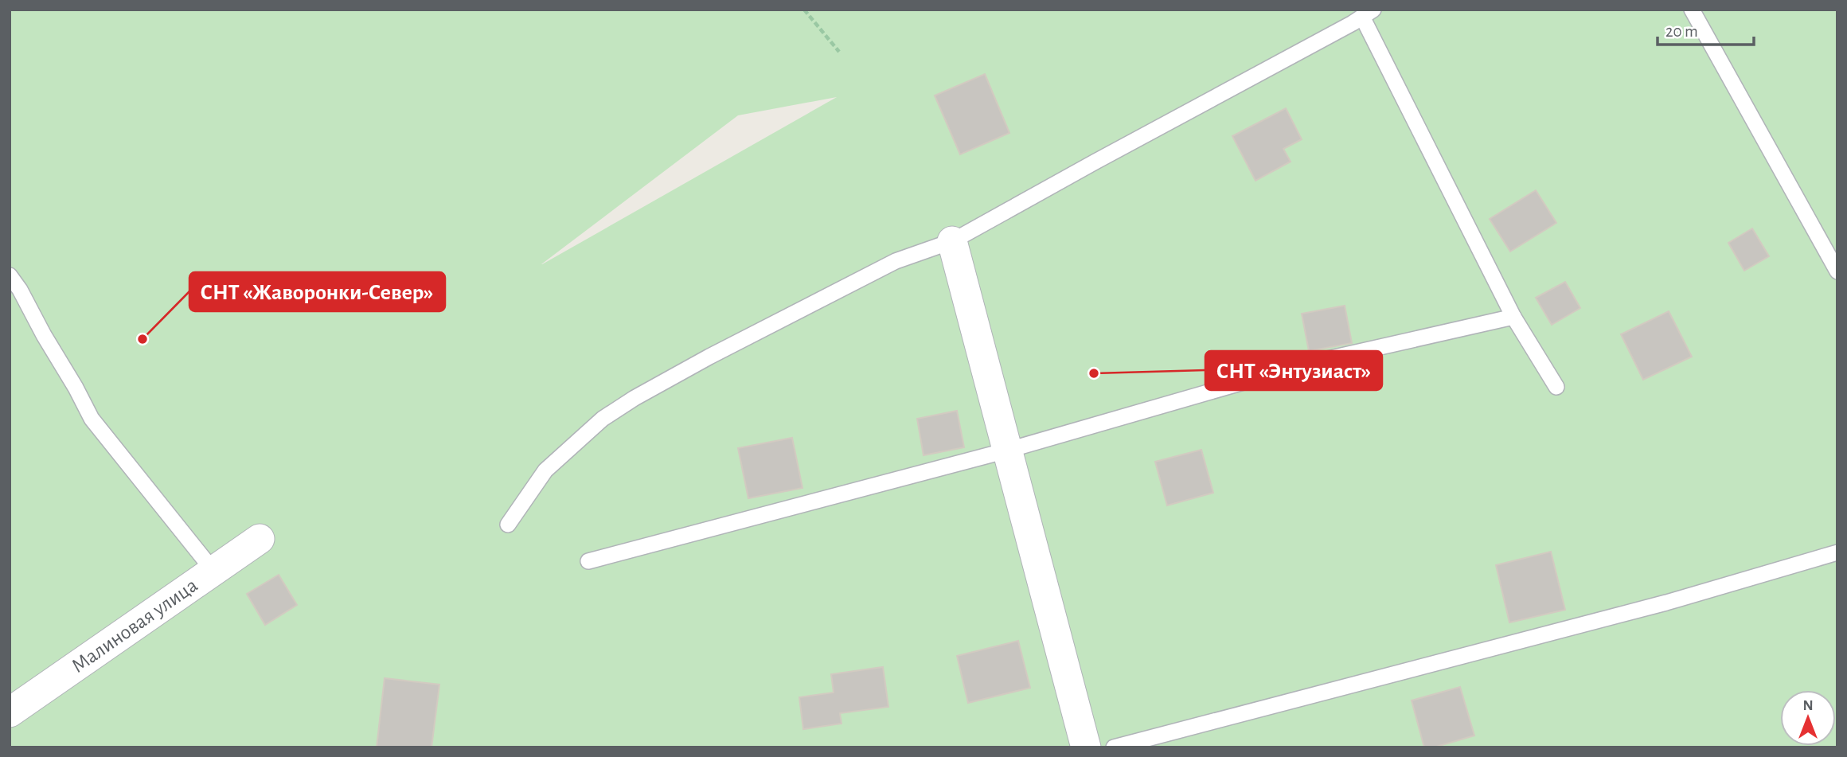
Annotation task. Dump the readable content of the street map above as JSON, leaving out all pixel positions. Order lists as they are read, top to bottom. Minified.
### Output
{"streets":{"street":["Малиновая улица"]},"places":["СНТ «Жаворонки-Север»","СНТ «Энтузиаст»"],"scale_bar":"20 m","north":"top"}
